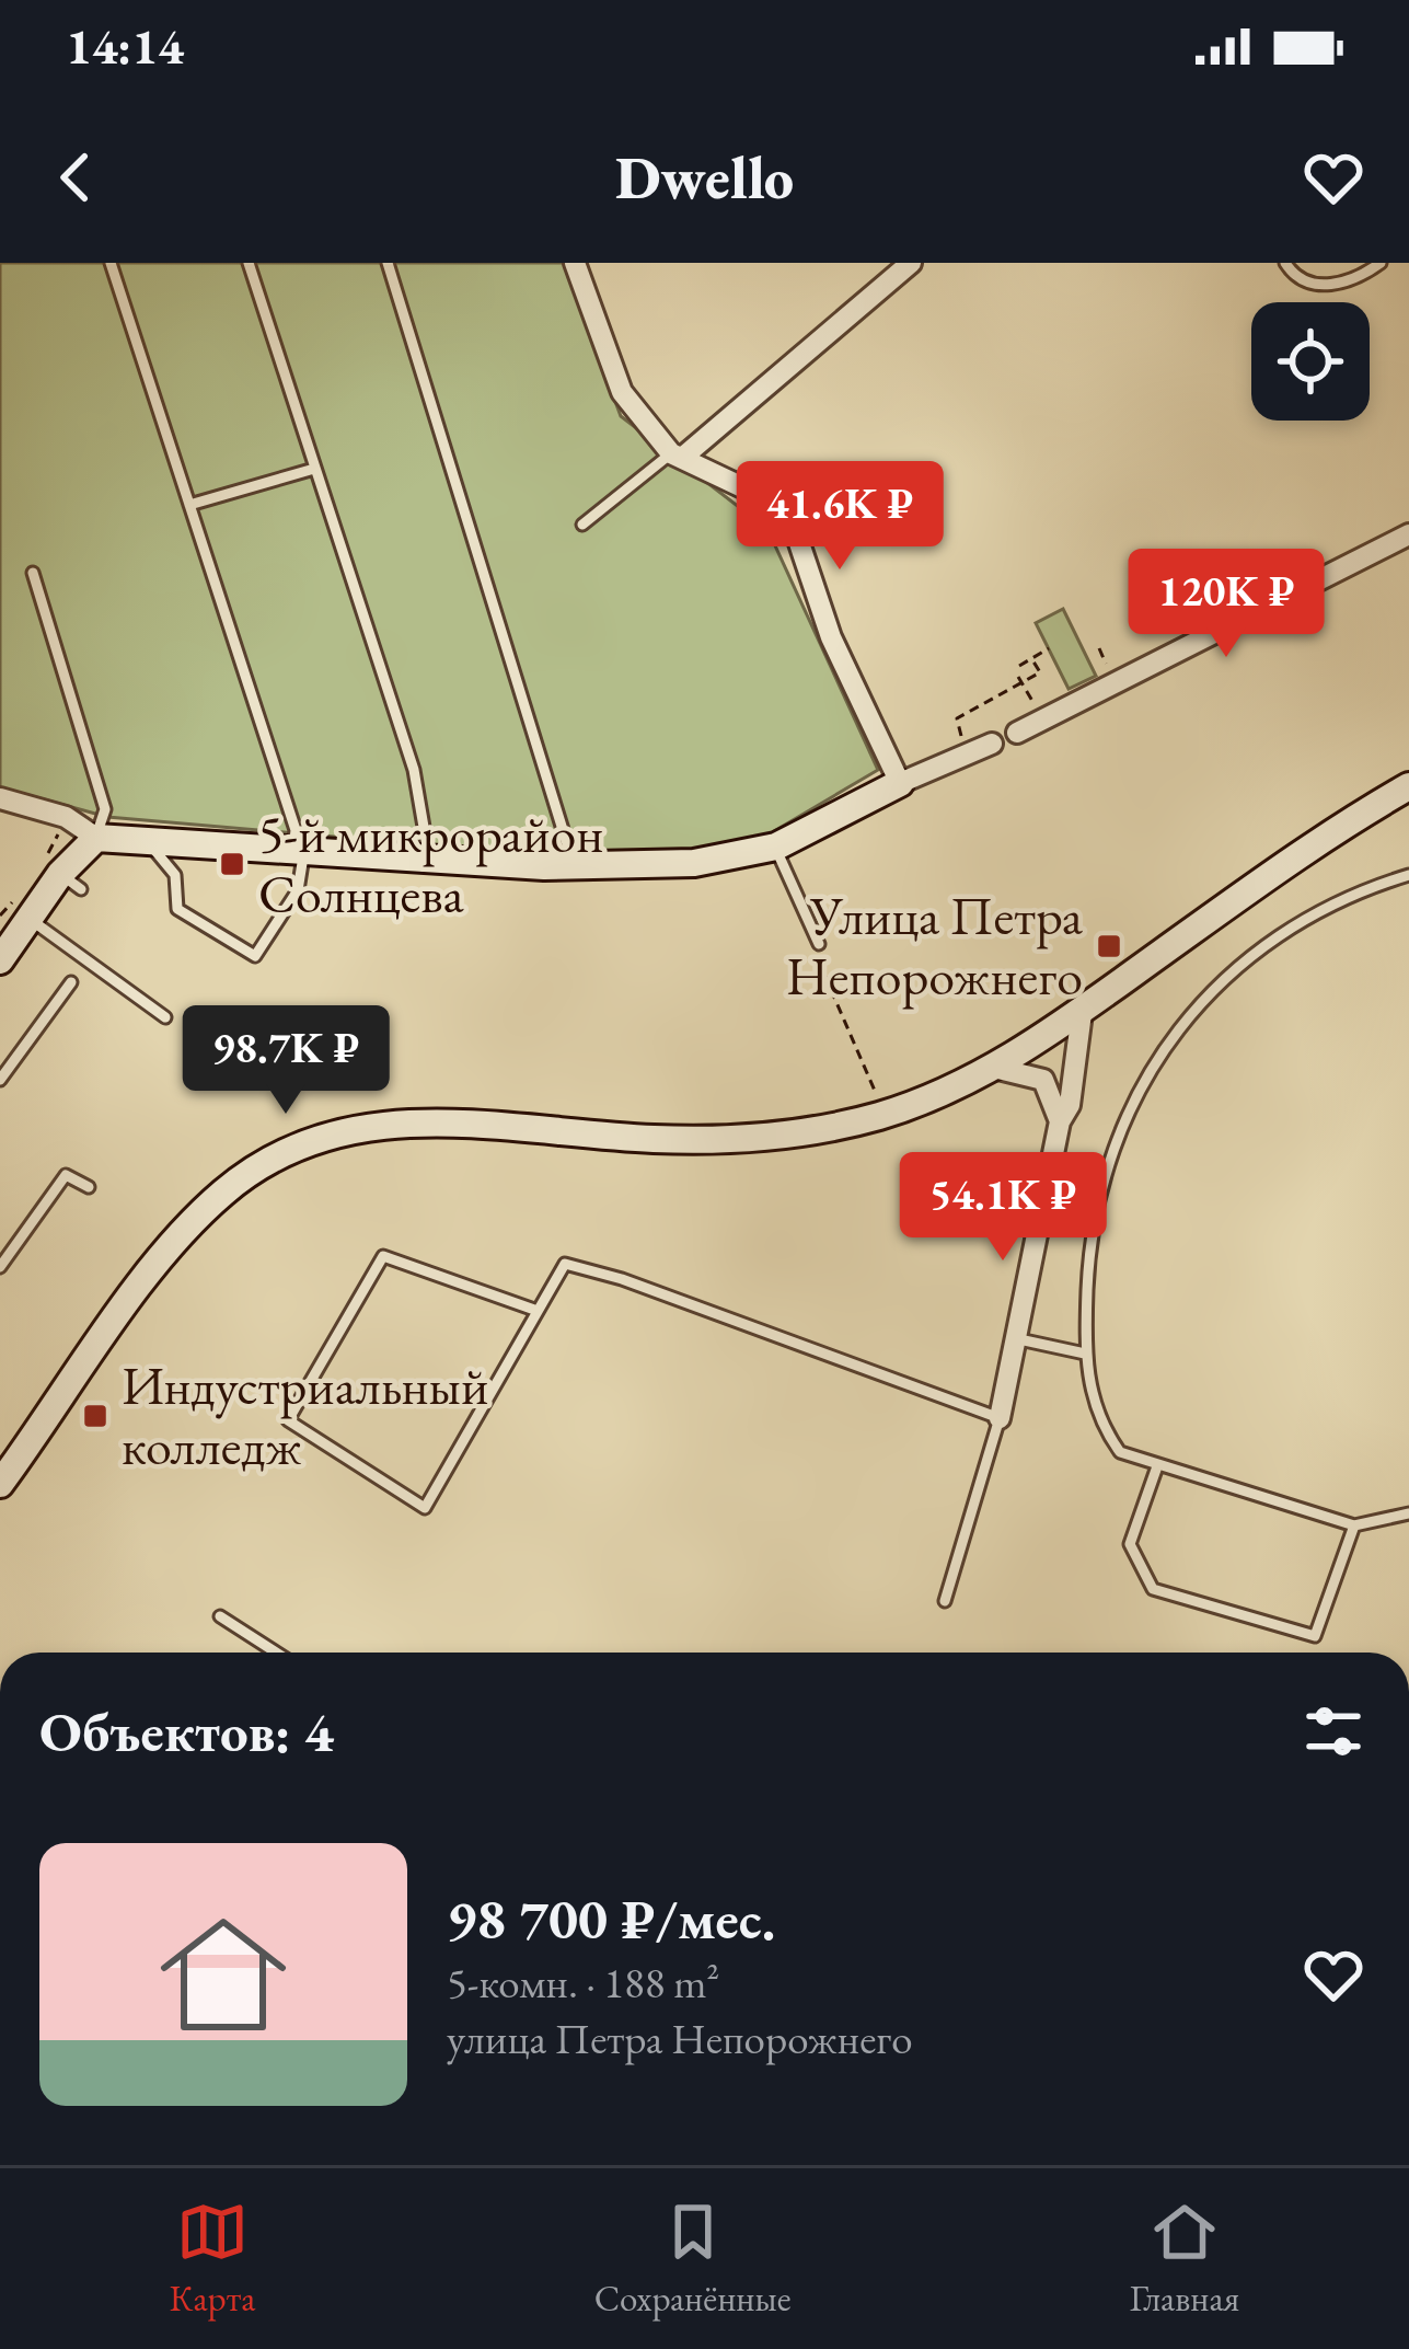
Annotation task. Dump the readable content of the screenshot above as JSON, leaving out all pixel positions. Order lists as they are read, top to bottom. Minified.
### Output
{"places":{"transit":["5-й микрорайон Солнцева","Улица Петра Непорожнего","Индустриальный колледж"]},"page":{"status":"14:14","header":"Dwello","price":["41.6K ₽","120K ₽","98.7K ₽","54.1K ₽"],"heading":"Объектов: 4","list":[{"name":"98 700 ₽/мес.","note":"5-комн. · 188 m² · улица Петра Непорожнего"}],"tabs":["Карта","Сохранённые","Главная"]}}
